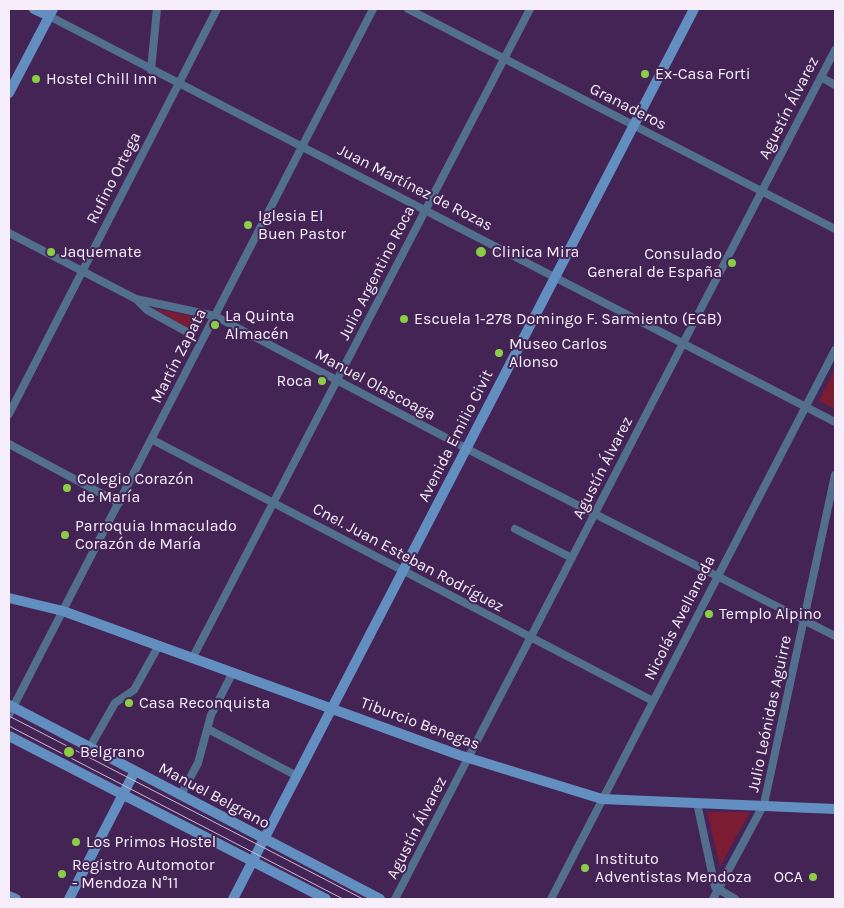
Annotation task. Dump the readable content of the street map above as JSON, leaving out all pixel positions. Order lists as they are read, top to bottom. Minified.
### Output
{"streets":{"street":["Granaderos","Agustín Álvarez","Rufino Ortega","Juan Martínez de Rozas","Julio Argentino Roca","Martín Zapata","Manuel Olascoaga","Avenida Emilio Civit","Cnel. Juan Esteban Rodríguez","Nicolás Avellaneda","Julio Leónidas Aguirre","Tiburcio Benegas","Manuel Belgrano"]},"crossings":[["Granaderos","Agustín Álvarez"],["Granaderos","Julio Argentino Roca"],["Granaderos","Avenida Emilio Civit"],["Agustín Álvarez","Juan Martínez de Rozas"],["Agustín Álvarez","Manuel Olascoaga"],["Agustín Álvarez","Cnel. Juan Esteban Rodríguez"],["Agustín Álvarez","Tiburcio Benegas"],["Rufino Ortega","Juan Martínez de Rozas"],["Rufino Ortega","Manuel Olascoaga"],["Juan Martínez de Rozas","Julio Argentino Roca"],["Juan Martínez de Rozas","Martín Zapata"],["Juan Martínez de Rozas","Avenida Emilio Civit"],["Juan Martínez de Rozas","Nicolás Avellaneda"],["Julio Argentino Roca","Manuel Olascoaga"],["Julio Argentino Roca","Cnel. Juan Esteban Rodríguez"],["Julio Argentino Roca","Tiburcio Benegas"],["Martín Zapata","Manuel Olascoaga"],["Martín Zapata","Cnel. Juan Esteban Rodríguez"],["Martín Zapata","Tiburcio Benegas"],["Martín Zapata","Manuel Belgrano"],["Manuel Olascoaga","Avenida Emilio Civit"],["Manuel Olascoaga","Nicolás Avellaneda"],["Manuel Olascoaga","Julio Leónidas Aguirre"],["Avenida Emilio Civit","Cnel. Juan Esteban Rodríguez"],["Avenida Emilio Civit","Tiburcio Benegas"],["Avenida Emilio Civit","Manuel Belgrano"],["Cnel. Juan Esteban Rodríguez","Nicolás Avellaneda"],["Nicolás Avellaneda","Tiburcio Benegas"],["Julio Leónidas Aguirre","Tiburcio Benegas"]],"places":["Ex-Casa Forti","Hostel Chill Inn","Iglesia El Buen Pastor","Jaquemate","Clinica Mira","Consulado General de España","Escuela 1-278 Domingo F. Sarmiento (EGB)","La Quinta Almacén","Museo Carlos Alonso","Roca","Colegio Corazón de María","Parroquia Inmaculado Corazón de María","Templo Alpino","Casa Reconquista","Belgrano","Los Primos Hostel","Instituto Adventistas Mendoza","Registro Automotor - Mendoza N°11","OCA"]}
